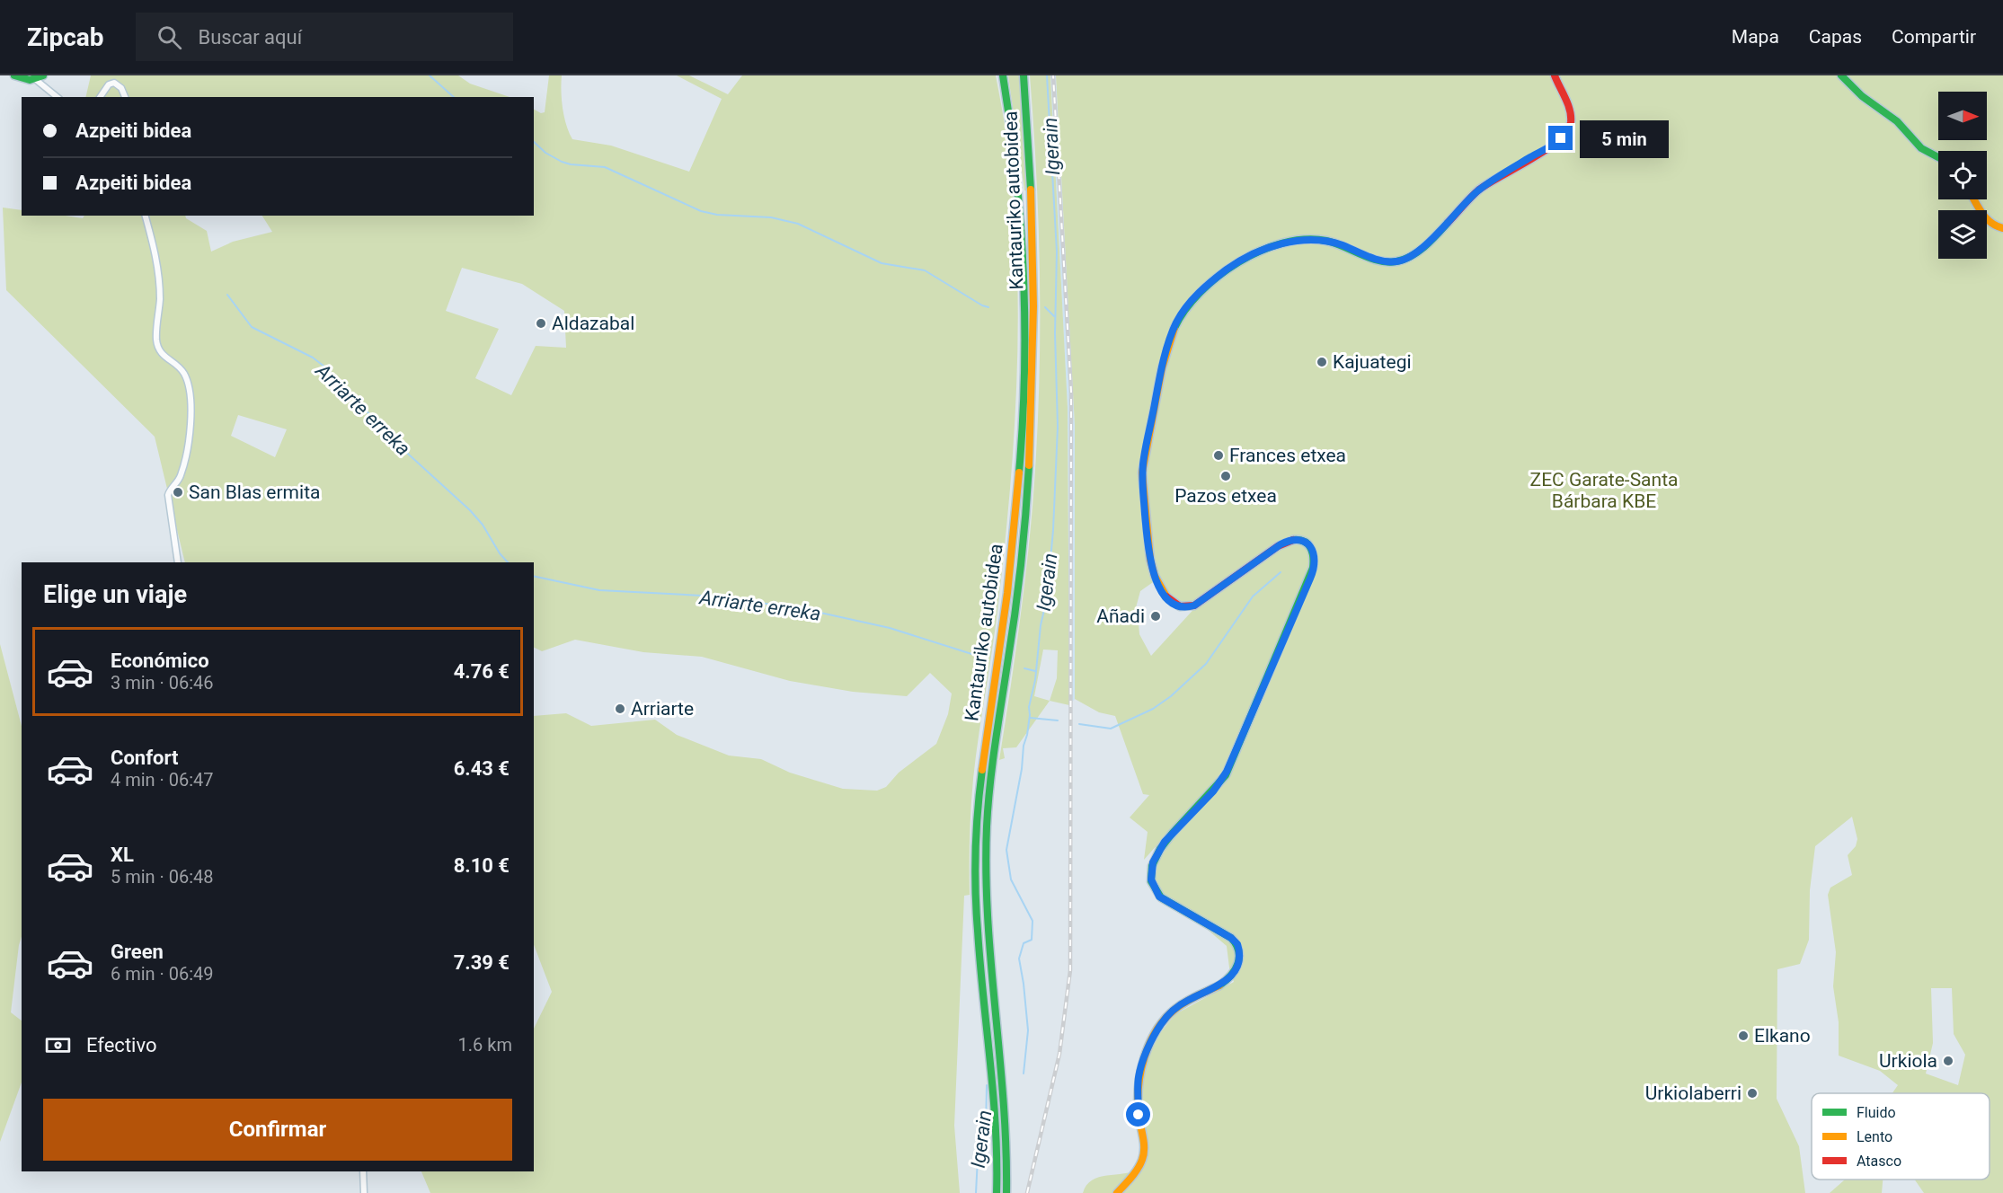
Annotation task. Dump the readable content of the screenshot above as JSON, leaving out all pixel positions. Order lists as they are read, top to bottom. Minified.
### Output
{"streets":{"main road":["Kantauriko autobidea"]},"water":["Igerain","Arriarte erreka"],"parks":["ZEC Garate-Santa Bárbara KBE"],"places":["Aldazabal","Kajuategi","Frances etxea","Pazos etxea","San Blas ermita","Añadi","Arriarte","Elkano","Urkiola","Urkiolaberri"],"legend":["Fluido","Lento","Atasco"],"north":"right","page":{"header":"Zipcab","search":"Buscar aquí","nav":["Mapa","Capas","Compartir"],"banner":["Azpeiti bidea","Azpeiti bidea"],"bubble":"5 min","heading":"Elige un viaje","list":[{"name":"Económico","note":"3 min · 06:46","value":"4.76 €"},{"name":"Confort","note":"4 min · 06:47","value":"6.43 €"},{"name":"XL","note":"5 min · 06:48","value":"8.10 €"},{"name":"Green","note":"6 min · 06:49","value":"7.39 €"}],"pay":["Efectivo","1.6 km"],"buttons":"Confirmar"}}
